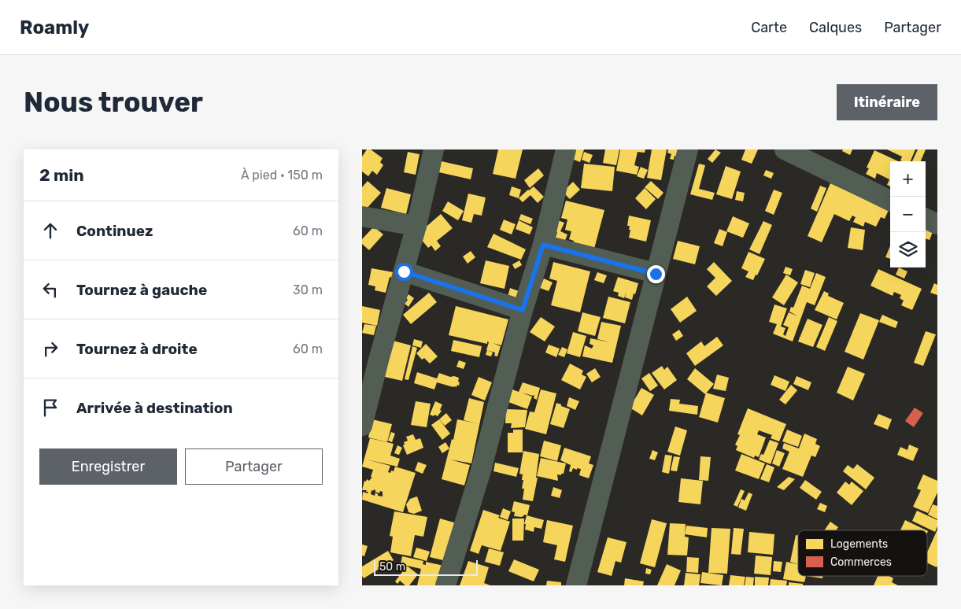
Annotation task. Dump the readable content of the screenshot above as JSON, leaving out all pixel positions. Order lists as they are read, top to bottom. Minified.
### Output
{"legend":["Logements","Commerces"],"scale_bar":"50 m","page":{"header":"Roamly","nav":["Carte","Calques","Partager"],"buttons":["Itinéraire",["Enregistrer","Partager"]],"title":"Nous trouver","heading":["2 min","À pied · 150 m"],"map_buttons":["+","−"],"list":[["Continuez","60 m"],["Tournez à gauche","30 m"],["Tournez à droite","60 m"],"Arrivée à destination"],"scale":"50 m"}}
